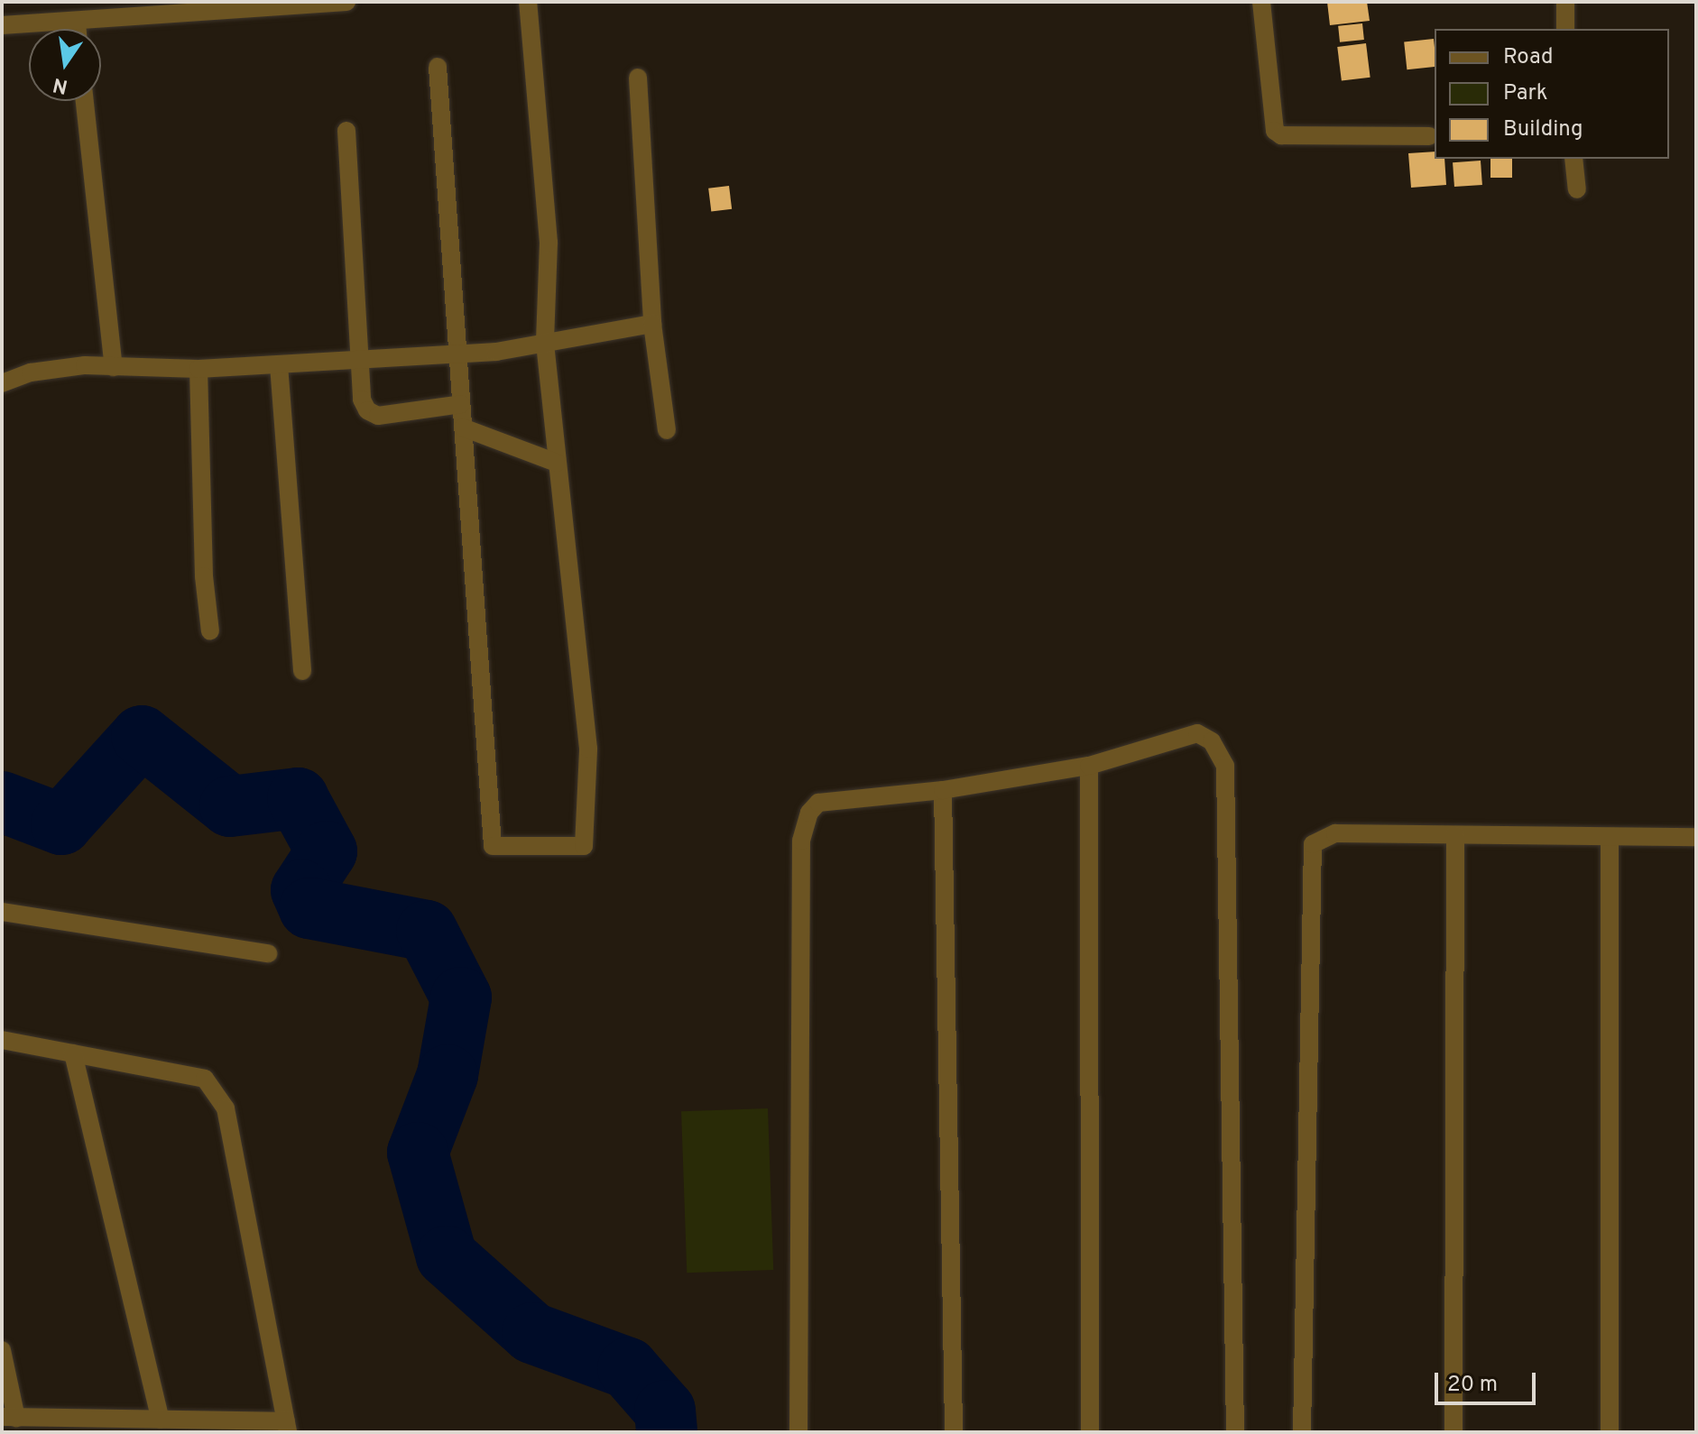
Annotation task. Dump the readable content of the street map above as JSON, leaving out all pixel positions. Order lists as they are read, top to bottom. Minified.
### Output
{"legend":["Road","Park","Building"],"scale_bar":"20 m","north":"bottom"}
